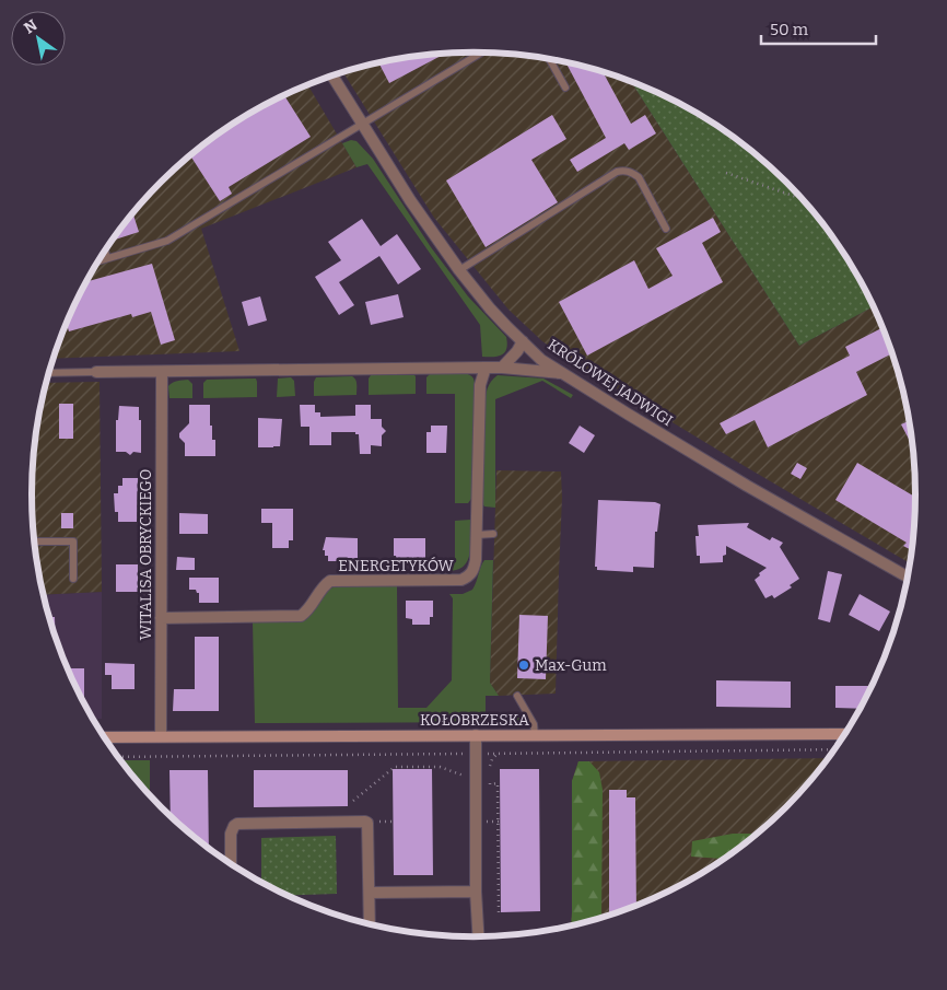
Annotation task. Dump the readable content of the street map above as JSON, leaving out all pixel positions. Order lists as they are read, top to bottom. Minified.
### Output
{"streets":{"main road":["KOŁOBRZESKA"],"street":["KRÓLOWEJ JADWIGI","WITALISA OBRYCKIEGO","ENERGETYKÓW"]},"crossings":[["WITALISA OBRYCKIEGO","ENERGETYKÓW"],["WITALISA OBRYCKIEGO","KOŁOBRZESKA"]],"places":["Max-Gum"],"scale_bar":"50 m","north":"top left"}
